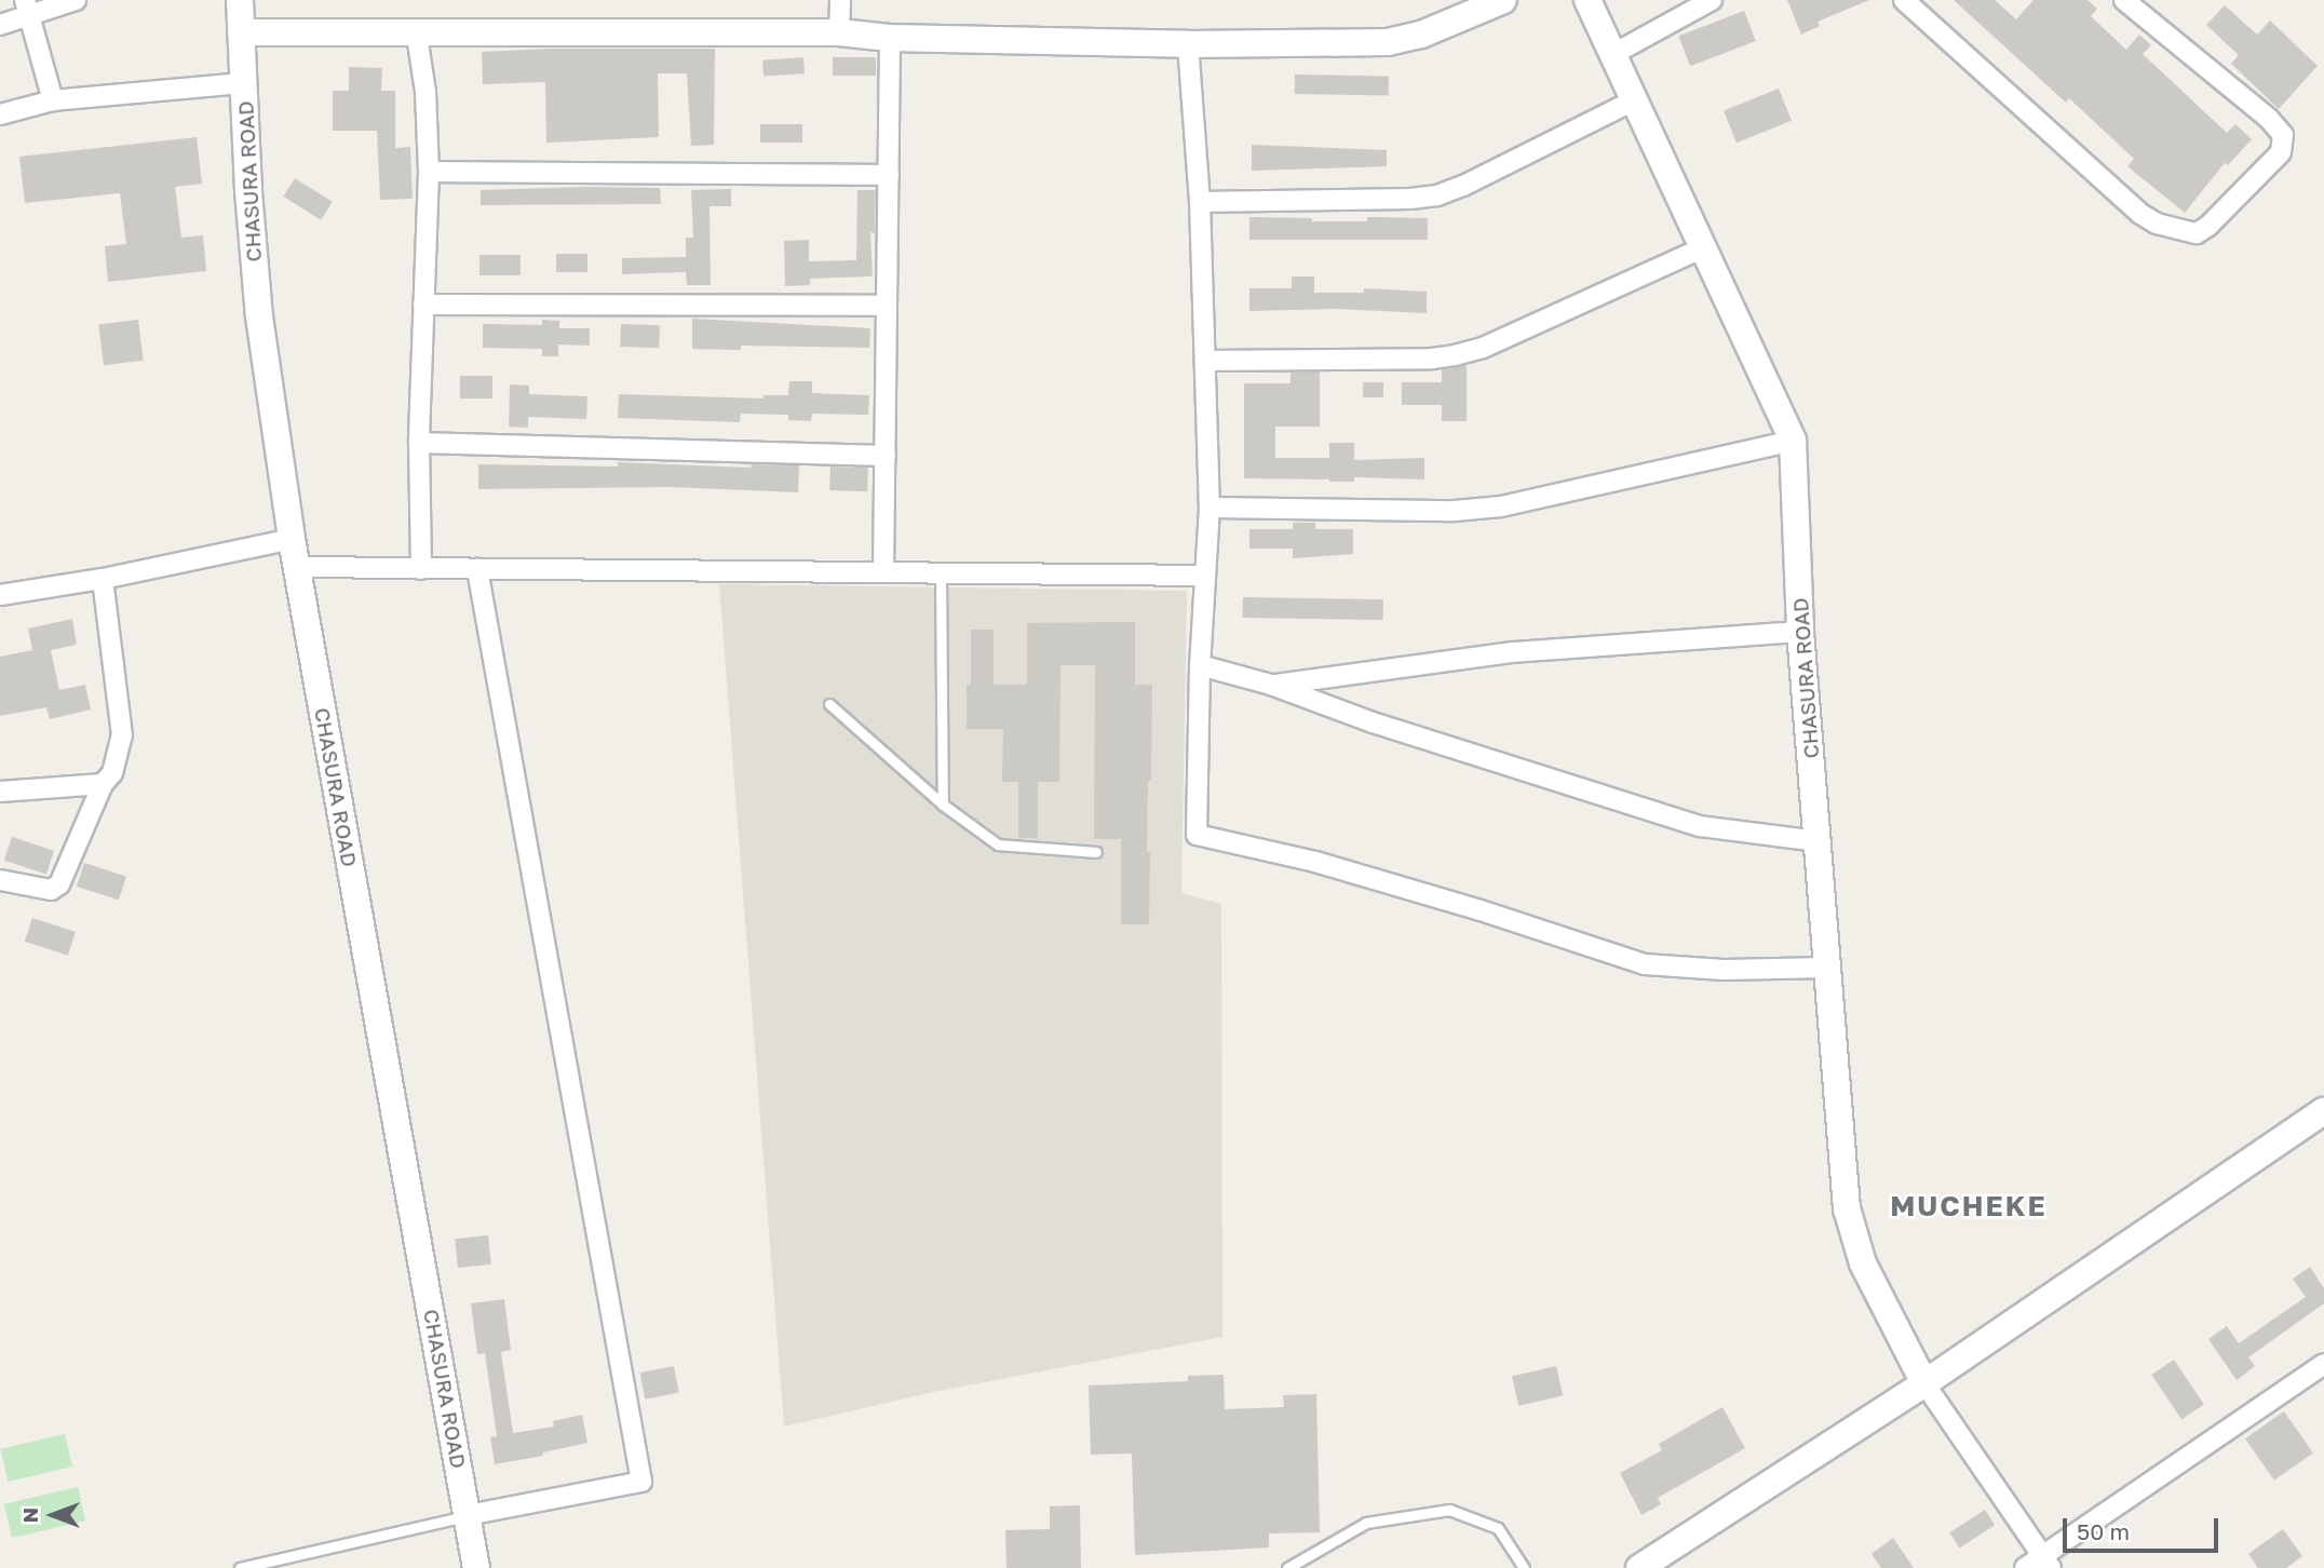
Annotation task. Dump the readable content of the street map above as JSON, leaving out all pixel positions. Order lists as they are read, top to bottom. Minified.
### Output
{"streets":{"street":["CHASURA ROAD"]},"districts":["MUCHEKE"],"scale_bar":"50 m","north":"left"}
